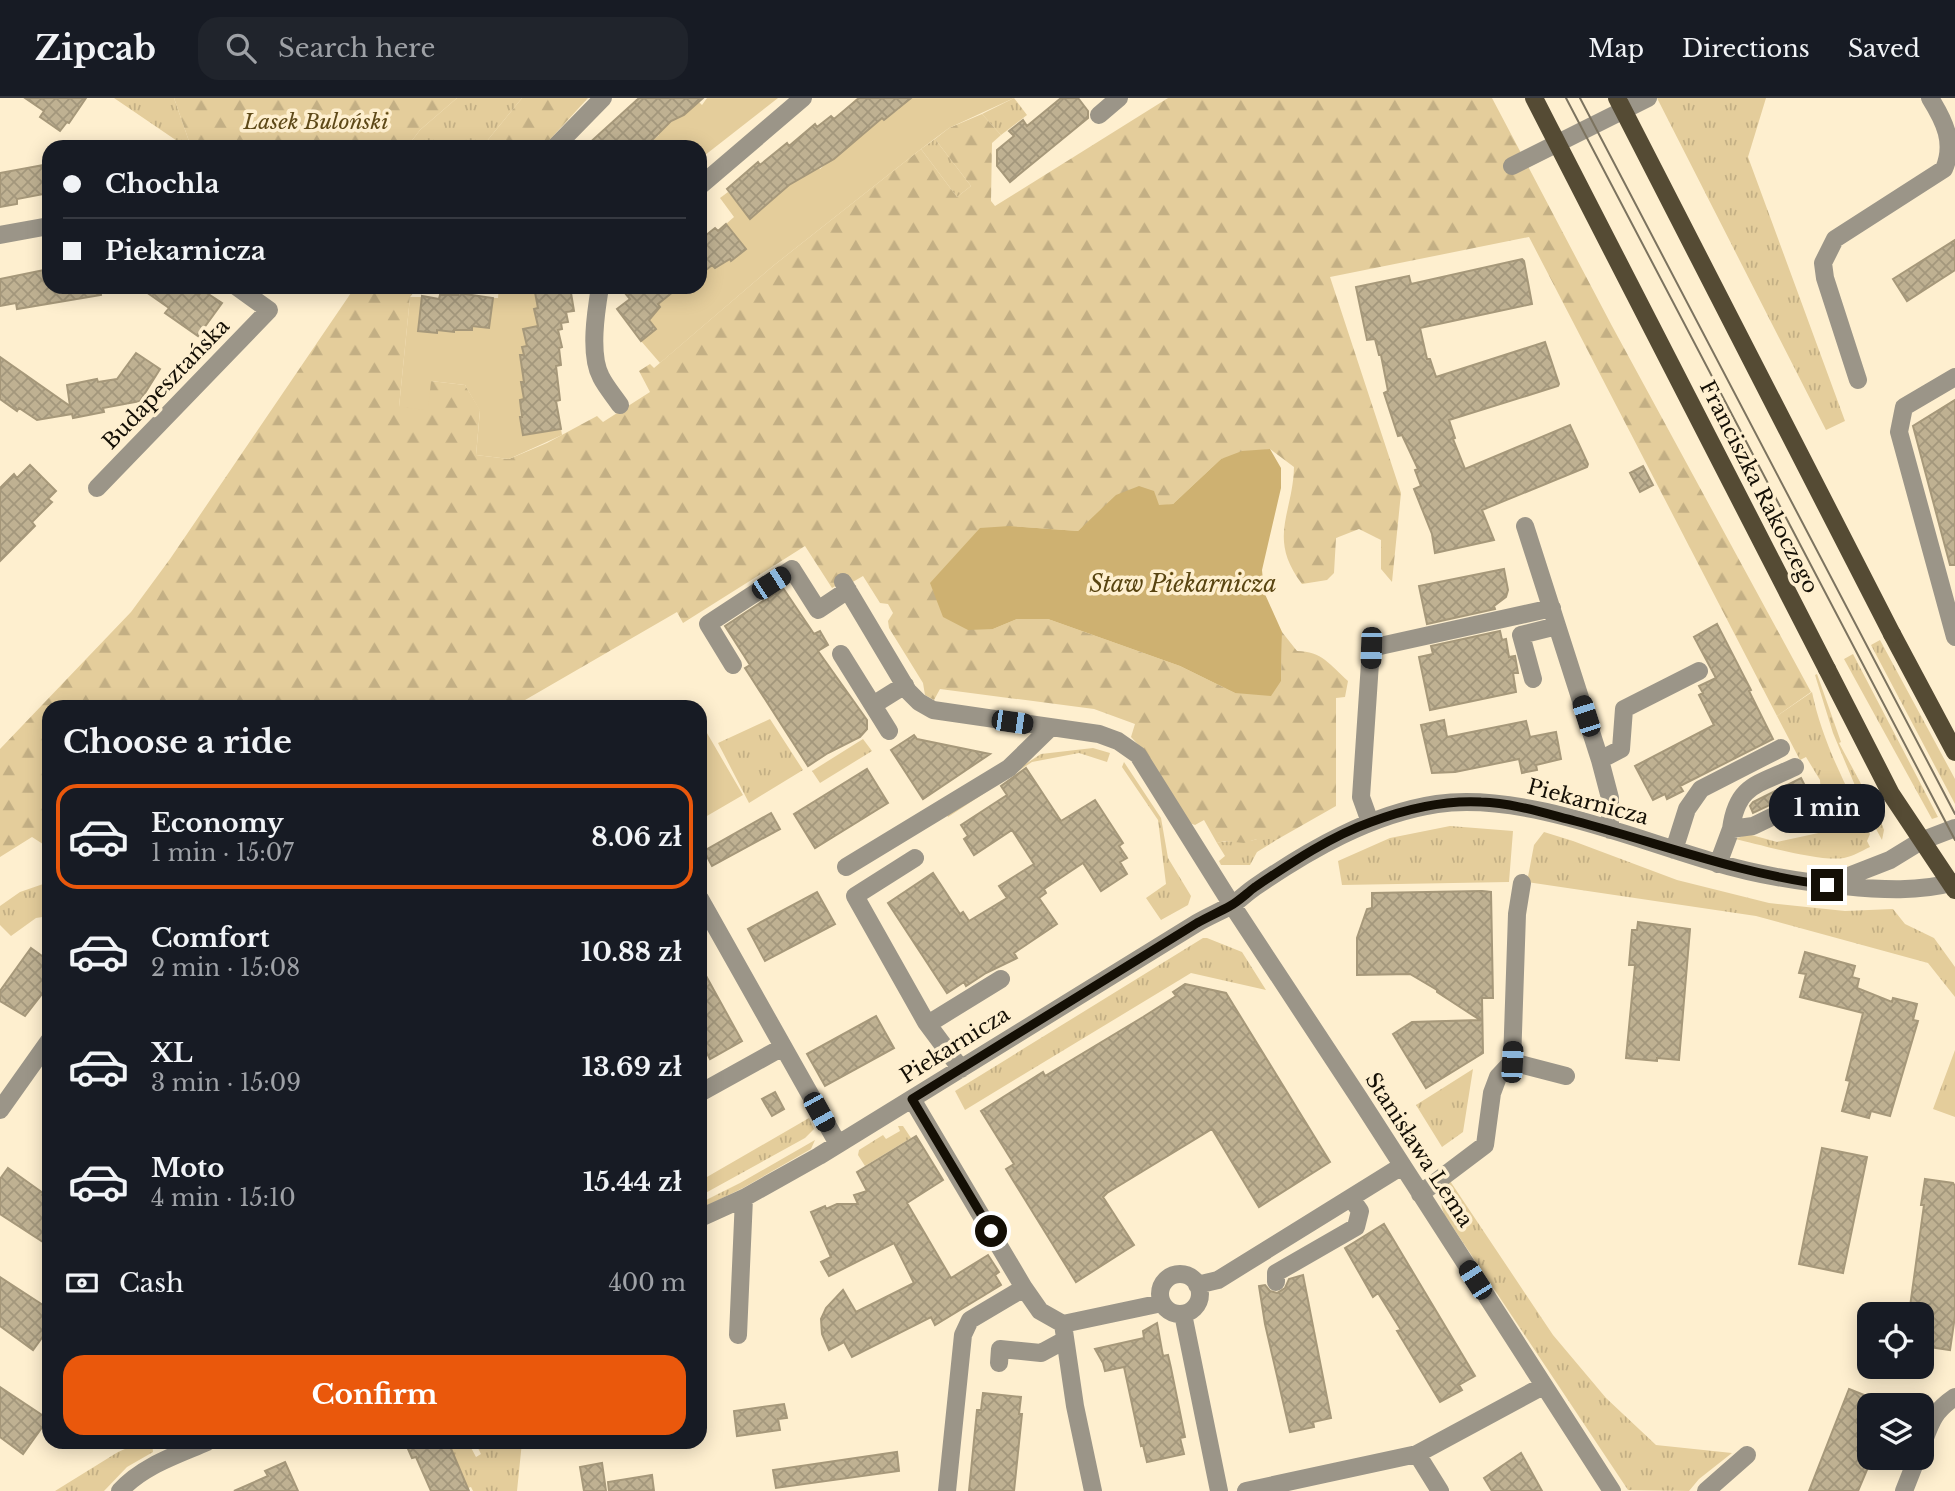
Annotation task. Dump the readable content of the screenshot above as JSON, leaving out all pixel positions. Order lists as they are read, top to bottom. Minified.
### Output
{"streets":{"main road":["Franciszka Rakoczego"],"street":["Budapesztańska","Piekarnicza","Stanisława Lema"]},"crossings":[["Franciszka Rakoczego","Piekarnicza"],["Piekarnicza","Stanisława Lema"]],"water":["Staw Piekarnicza"],"parks":["Lasek Buloński"],"page":{"header":"Zipcab","search":"Search here","nav":["Map","Directions","Saved"],"banner":["Chochla","Piekarnicza"],"heading":"Choose a ride","bubble":"1 min","list":[{"name":"Economy","note":"1 min · 15:07","value":"8.06 zł"},{"name":"Comfort","note":"2 min · 15:08","value":"10.88 zł"},{"name":"XL","note":"3 min · 15:09","value":"13.69 zł"},{"name":"Moto","note":"4 min · 15:10","value":"15.44 zł"}],"pay":["Cash","400 m"],"buttons":"Confirm"}}
